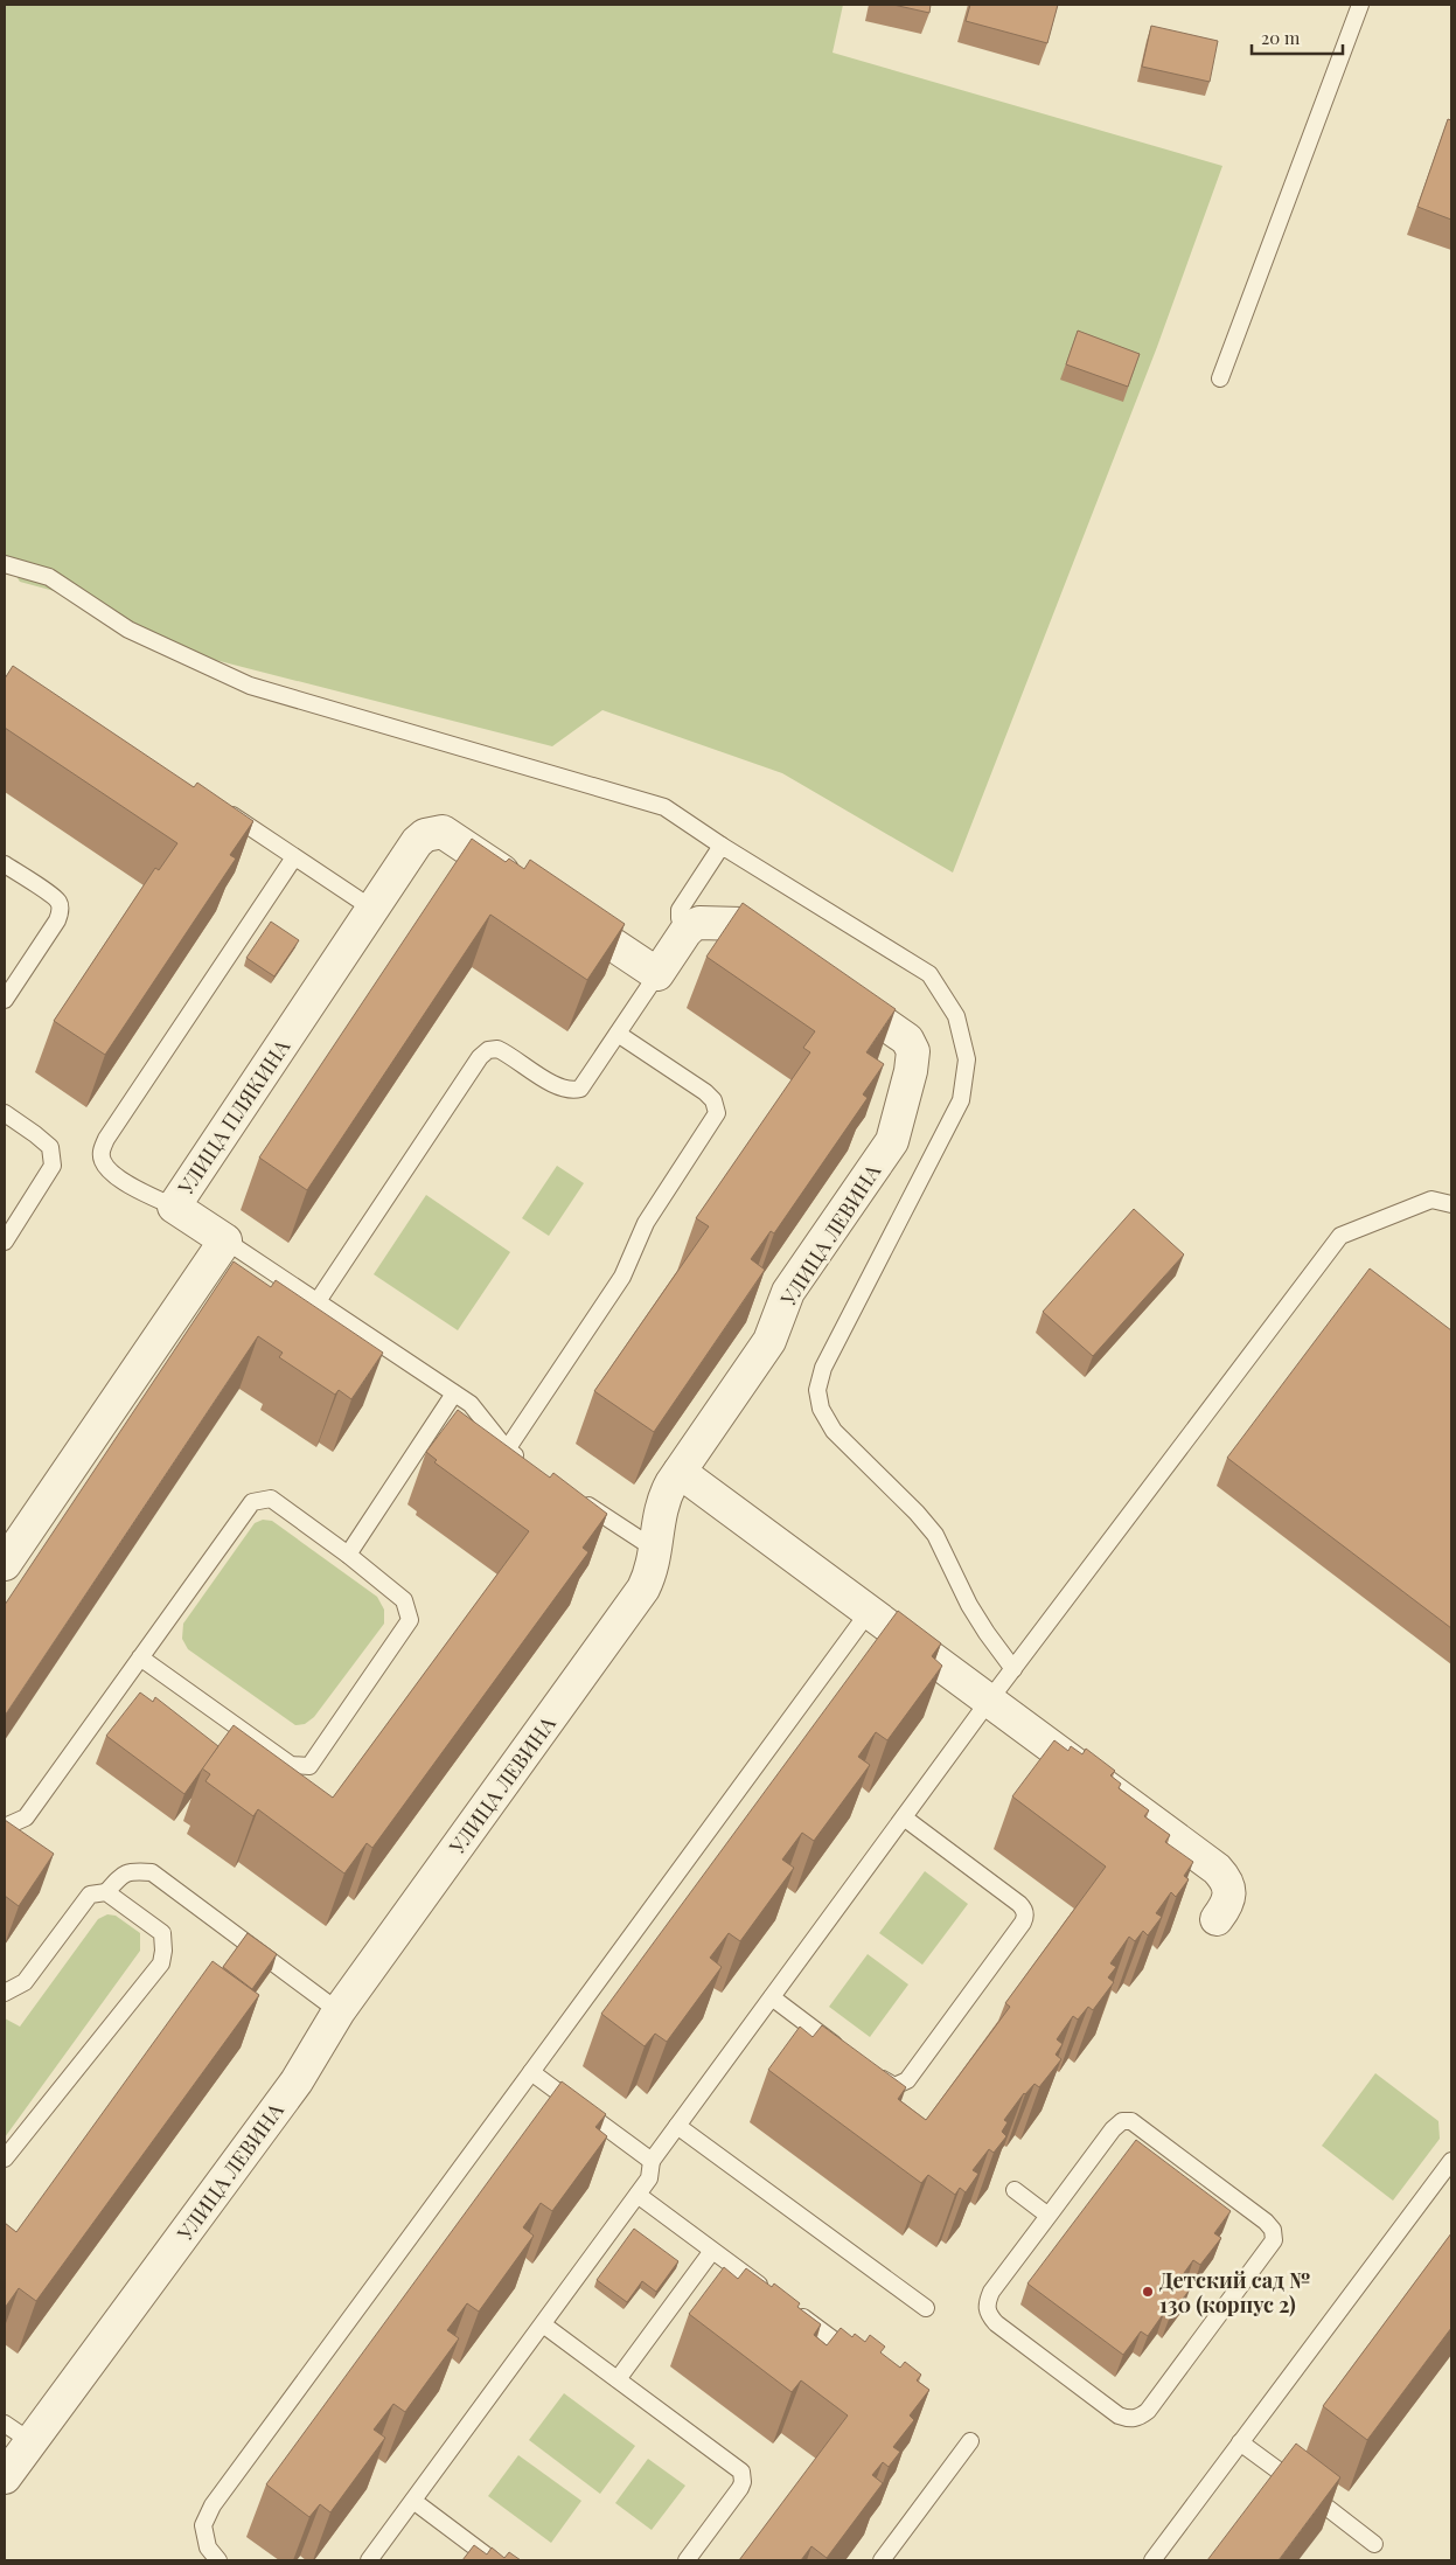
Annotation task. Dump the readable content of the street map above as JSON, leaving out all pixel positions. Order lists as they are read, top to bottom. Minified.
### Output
{"streets":{"street":["УЛИЦА ПЛЯКИНА","УЛИЦА ЛЕВИНА"]},"places":["Детский сад № 130 (корпус 2)"],"scale_bar":"20 m"}
